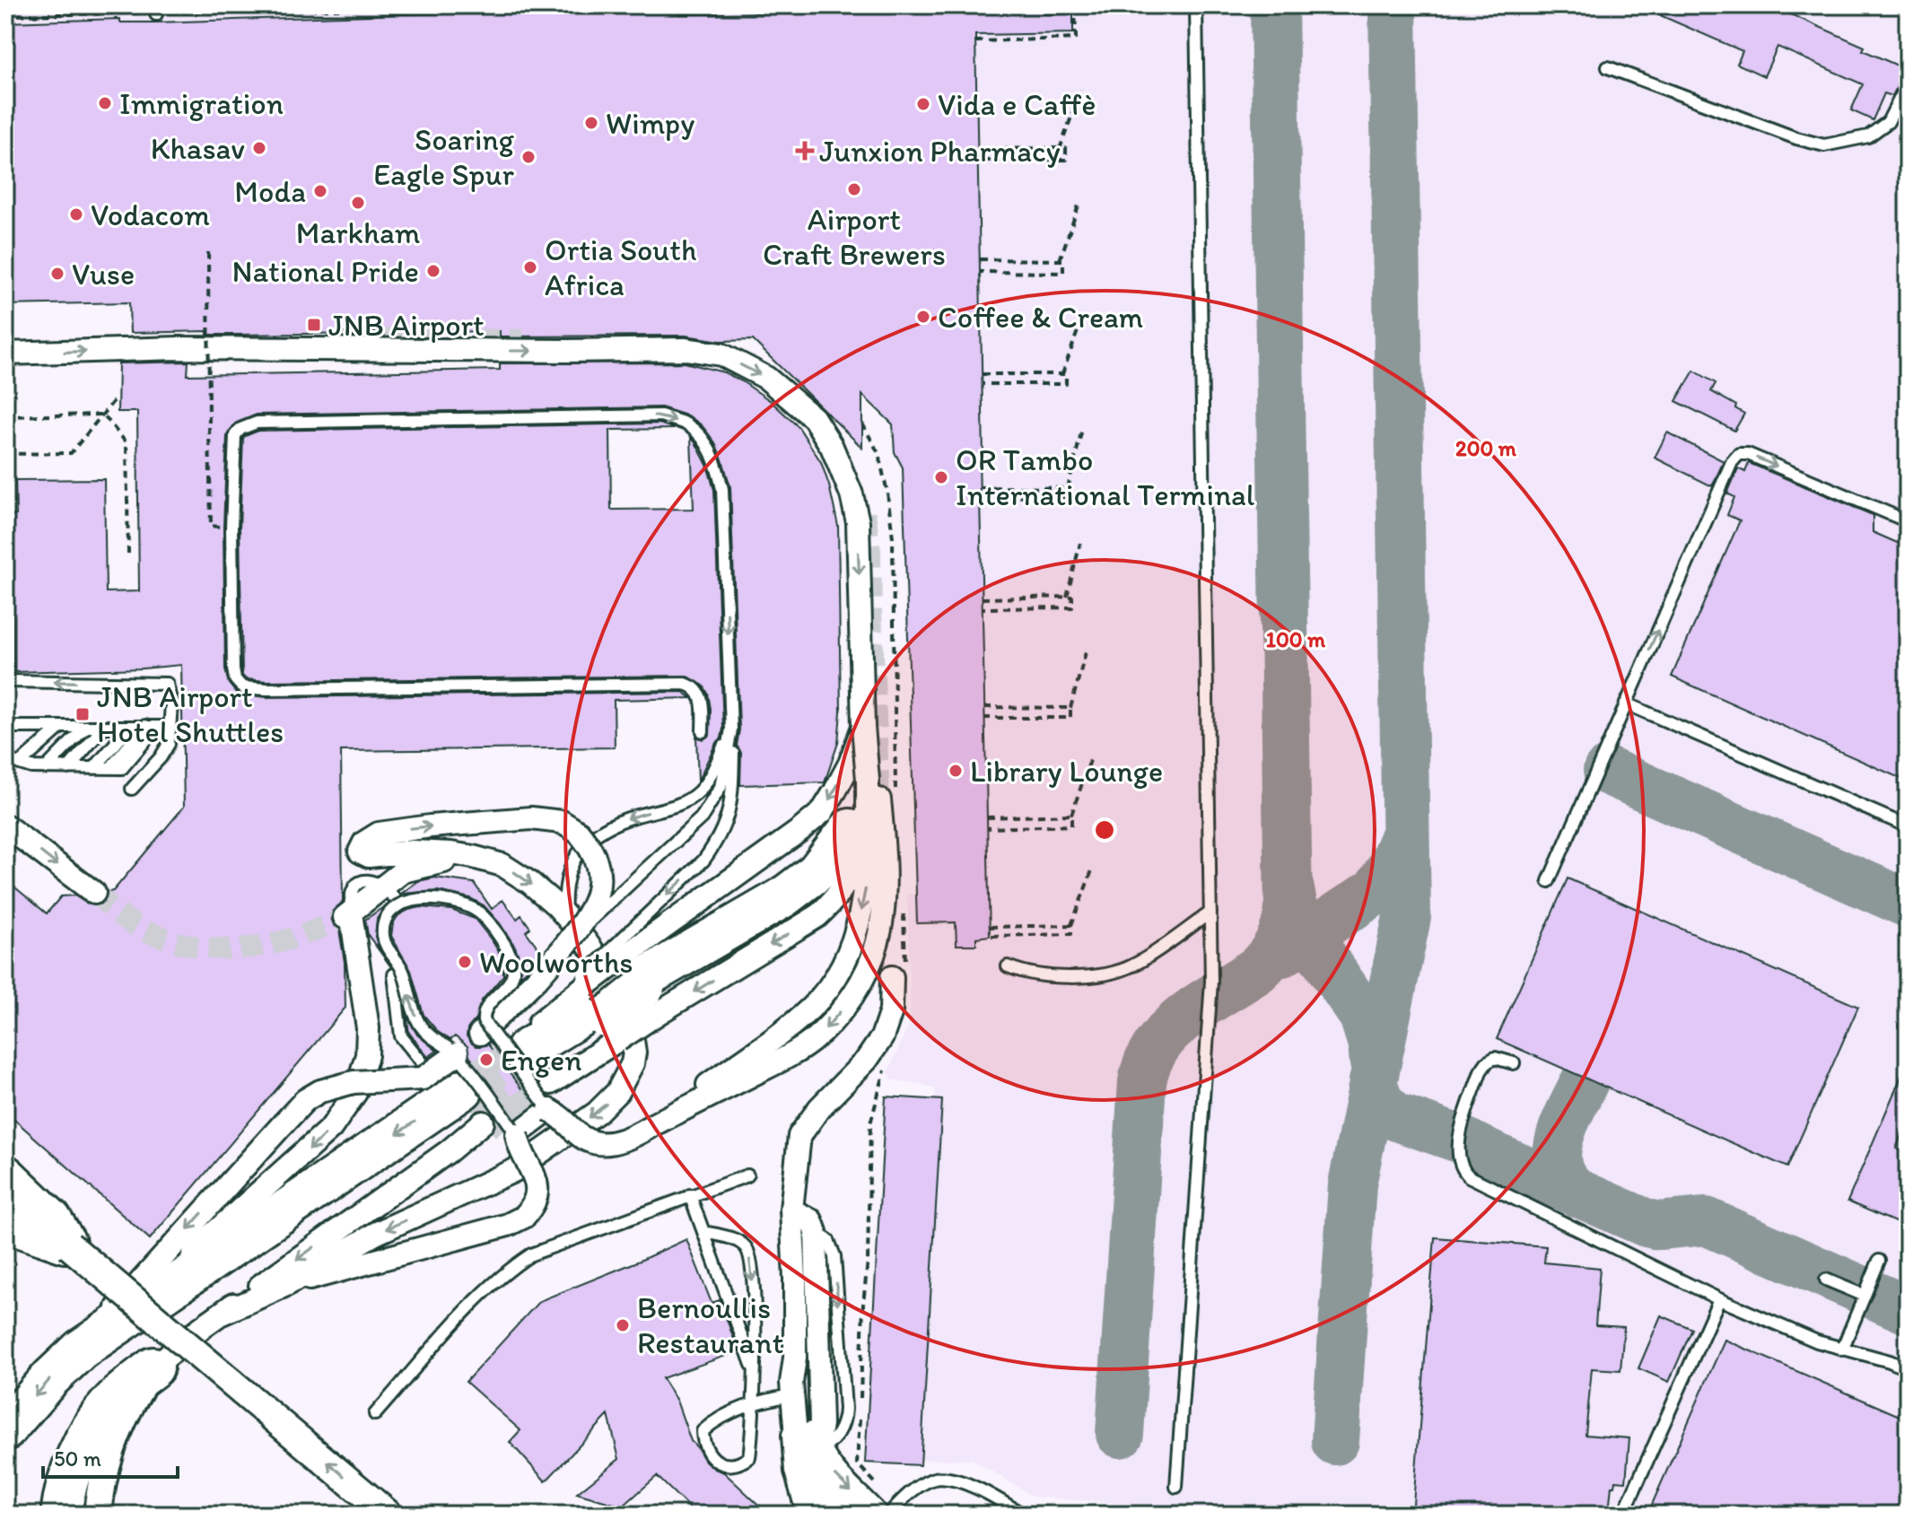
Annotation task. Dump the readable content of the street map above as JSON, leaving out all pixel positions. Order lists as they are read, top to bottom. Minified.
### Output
{"places":{"other":["Immigration","Vida e Caffè","Wimpy","Khasav","Soaring Eagle Spur","Airport Craft Brewers","Moda","Markham","Vodacom","Ortia South Africa","National Pride","Vuse","Coffee & Cream","OR Tambo International Terminal","Library Lounge","Woolworths","Engen","Bernoullis Restaurant"],"health":["Junxion Pharmacy"],"transit":["JNB Airport","JNB Airport Hotel Shuttles"]},"scale_bar":"50 m","rings":["200 m","100 m"]}
